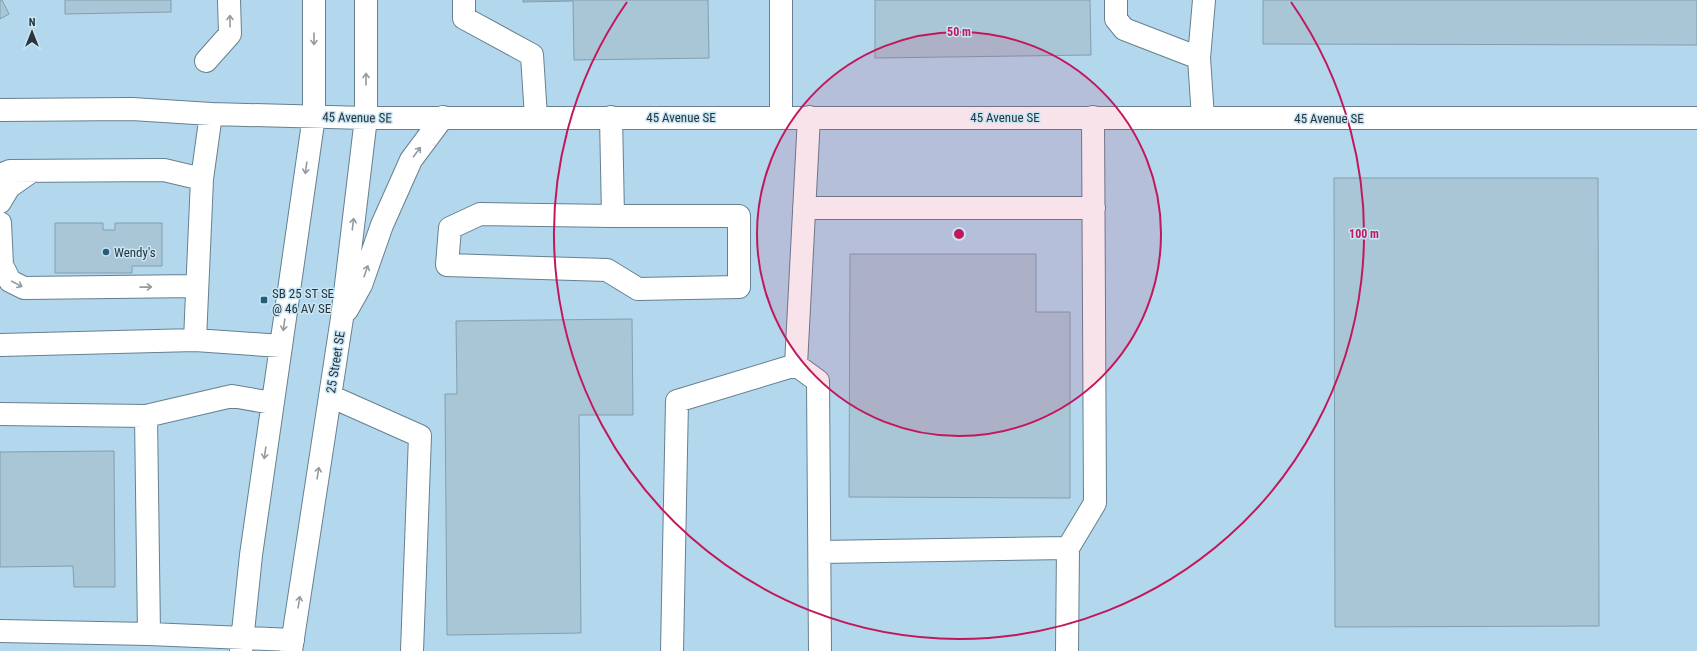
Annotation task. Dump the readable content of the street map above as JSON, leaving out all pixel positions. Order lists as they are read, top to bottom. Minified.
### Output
{"streets":{"street":["45 Avenue SE","25 Street SE"]},"crossings":[["45 Avenue SE","25 Street SE"]],"places":{"other":["Wendy's"],"transit":["SB 25 ST SE @ 46 AV SE"]},"north":"top","rings":["50 m","100 m"]}
